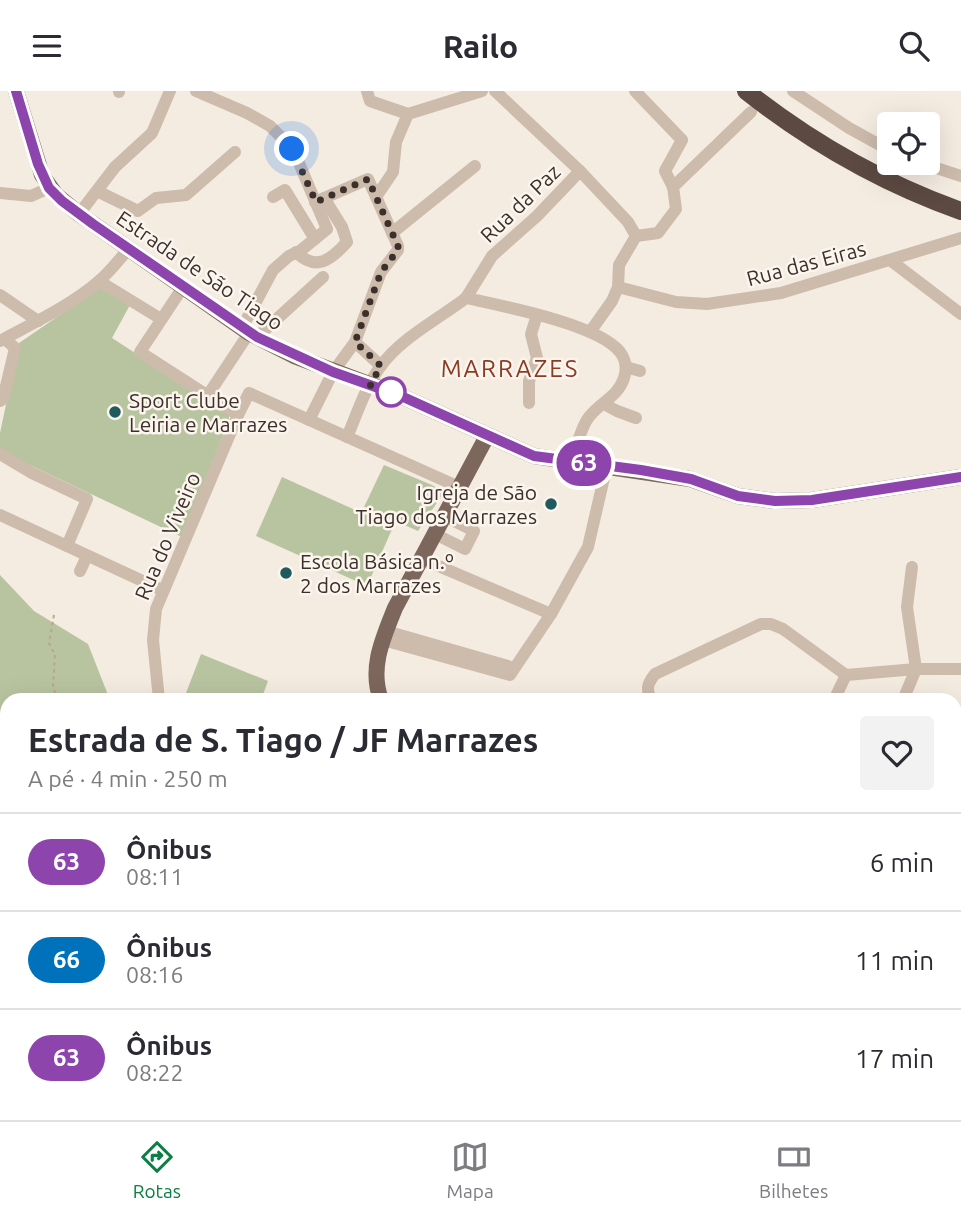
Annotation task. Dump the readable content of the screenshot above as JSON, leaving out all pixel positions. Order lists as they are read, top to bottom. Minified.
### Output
{"streets":{"main road":["Estrada de São Tiago"],"street":["Rua da Paz","Rua das Eiras","Rua do Viveiro"]},"districts":["MARRAZES"],"places":["Sport Clube Leiria e Marrazes","Igreja de São Tiago dos Marrazes","Escola Básica n.º 2 dos Marrazes"],"lines":["bus line 63"],"page":{"header":"Railo","on_map":"63","heading":["Estrada de S. Tiago / JF Marrazes","A pé · 4 min · 250 m"],"list":[{"mark":"63","name":"Ônibus","note":"08:11","value":"6 min"},{"mark":"66","name":"Ônibus","note":"08:16","value":"11 min"},{"mark":"63","name":"Ônibus","note":"08:22","value":"17 min"}],"tabs":["Rotas","Mapa","Bilhetes"]}}
